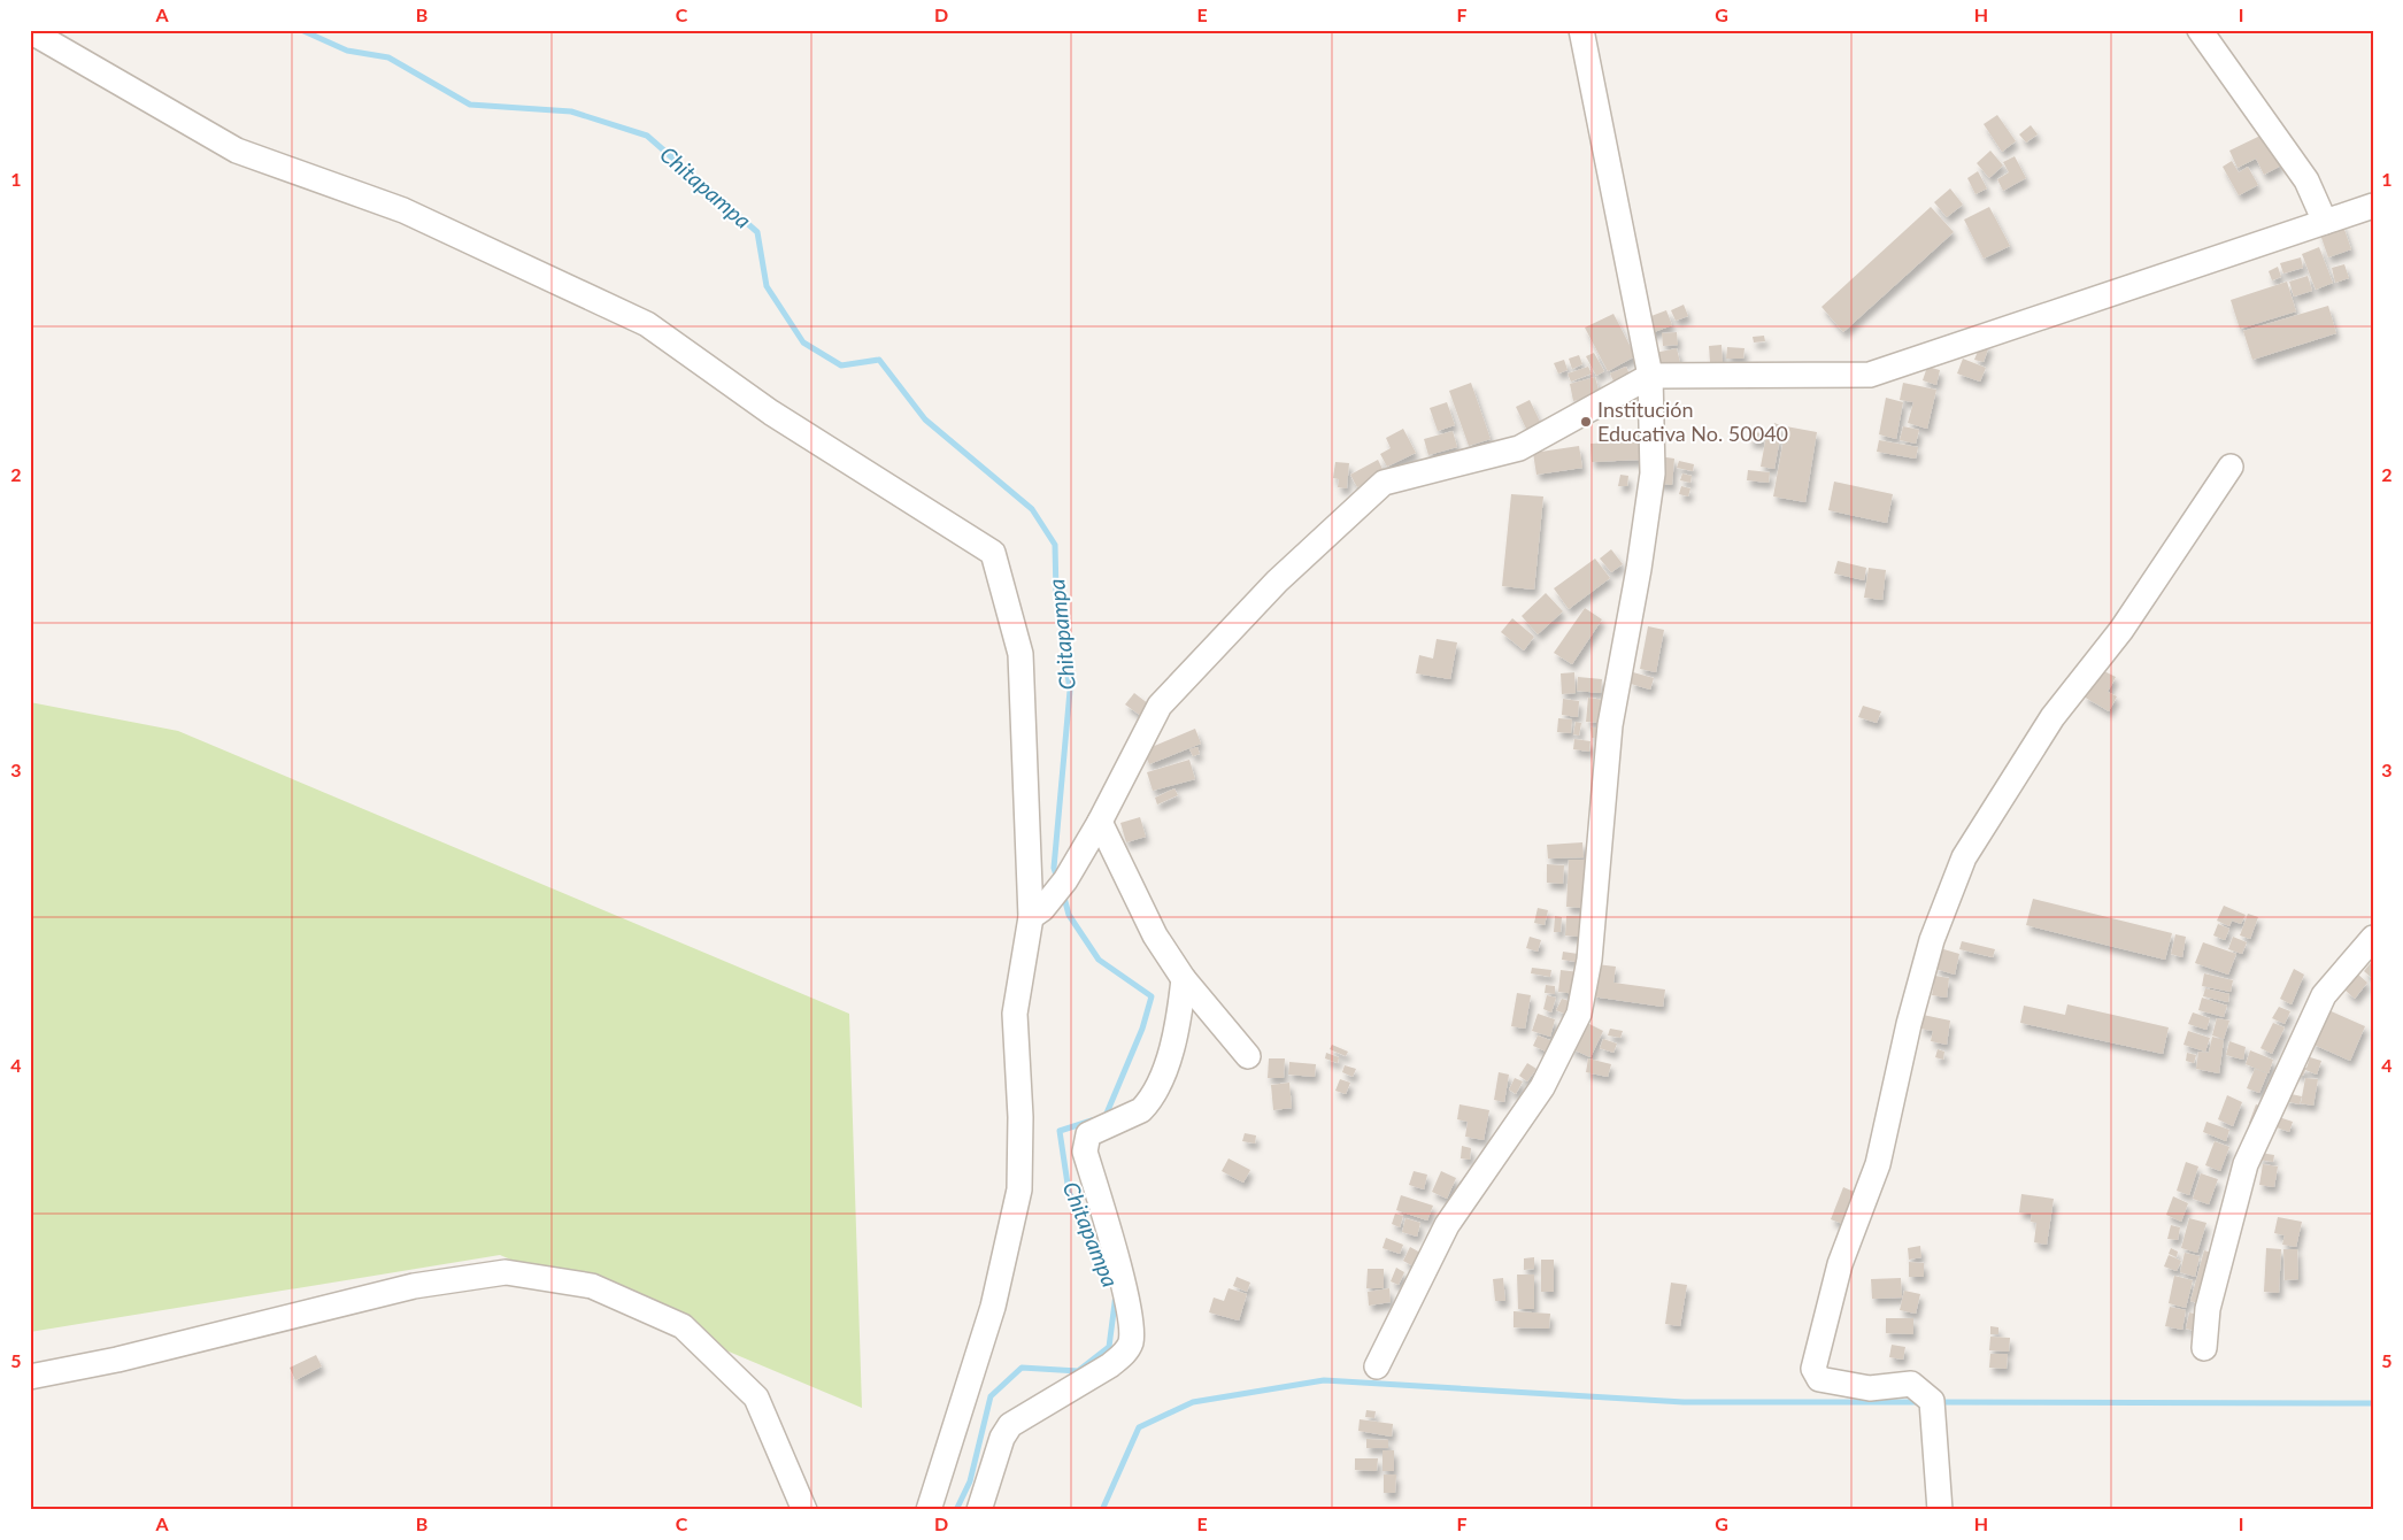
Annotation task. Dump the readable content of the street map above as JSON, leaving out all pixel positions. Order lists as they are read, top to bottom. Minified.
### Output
{"water":["Chitapampa"],"places":["Institución Educativa No. 50040"],"grid":{"columns":["A","B","C","D","E","F","G","H","I"],"rows":["1","2","3","4","5"]}}
